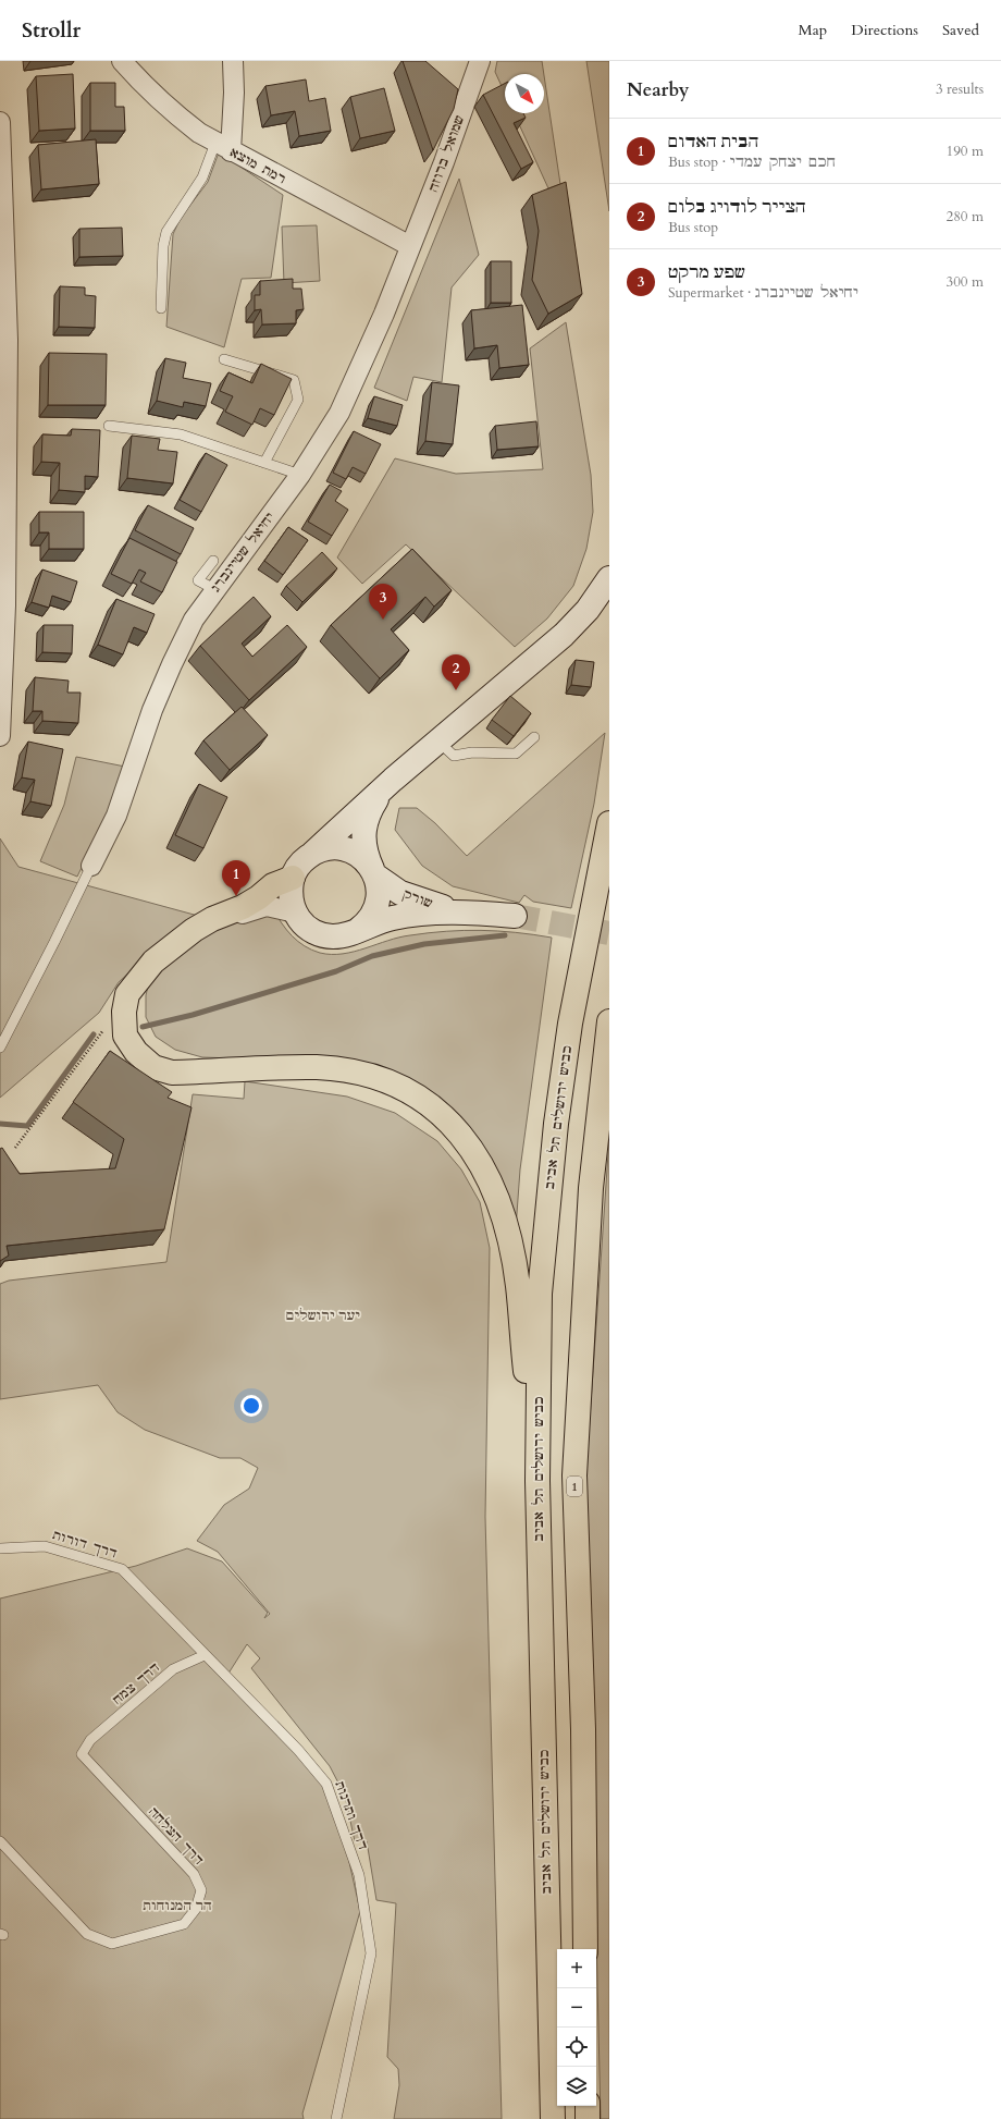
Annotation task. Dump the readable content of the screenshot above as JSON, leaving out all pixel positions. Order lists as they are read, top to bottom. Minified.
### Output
{"streets":{"highway":["כביש ירושלים תל אביב","1"],"main road":["שורק"],"street":["שמואל ברוזה","רמת מוצא","יחיאל שטיינברג"],"lane":["דרך דורות","דרך צמח","דרך ותרנות","דרך הצלחה"]},"crossings":[["שמואל ברוזה","רמת מוצא"],["שמואל ברוזה","יחיאל שטיינברג"],["רמת מוצא","יחיאל שטיינברג"],["דרך דורות","דרך צמח"],["דרך דורות","דרך ותרנות"],["דרך צמח","דרך ותרנות"],["דרך צמח","דרך הצלחה"]],"parks":["יער ירושלים","הר המנוחות"],"north":"bottom right","page":{"header":"Strollr","nav":["Map","Directions","Saved"],"heading":["Nearby","3 results"],"list":[{"mark":"1","name":"הבית האדום","note":"Bus stop · חכם יצחק עמדי","value":"190 m"},{"mark":"2","name":"הצייר לודויג בלום","note":"Bus stop","value":"280 m"},{"mark":"3","name":"שפע מרקט","note":"Supermarket · יחיאל שטיינברג","value":"300 m"}],"pins":["3","2","1"],"map_buttons":["+","−"]}}
